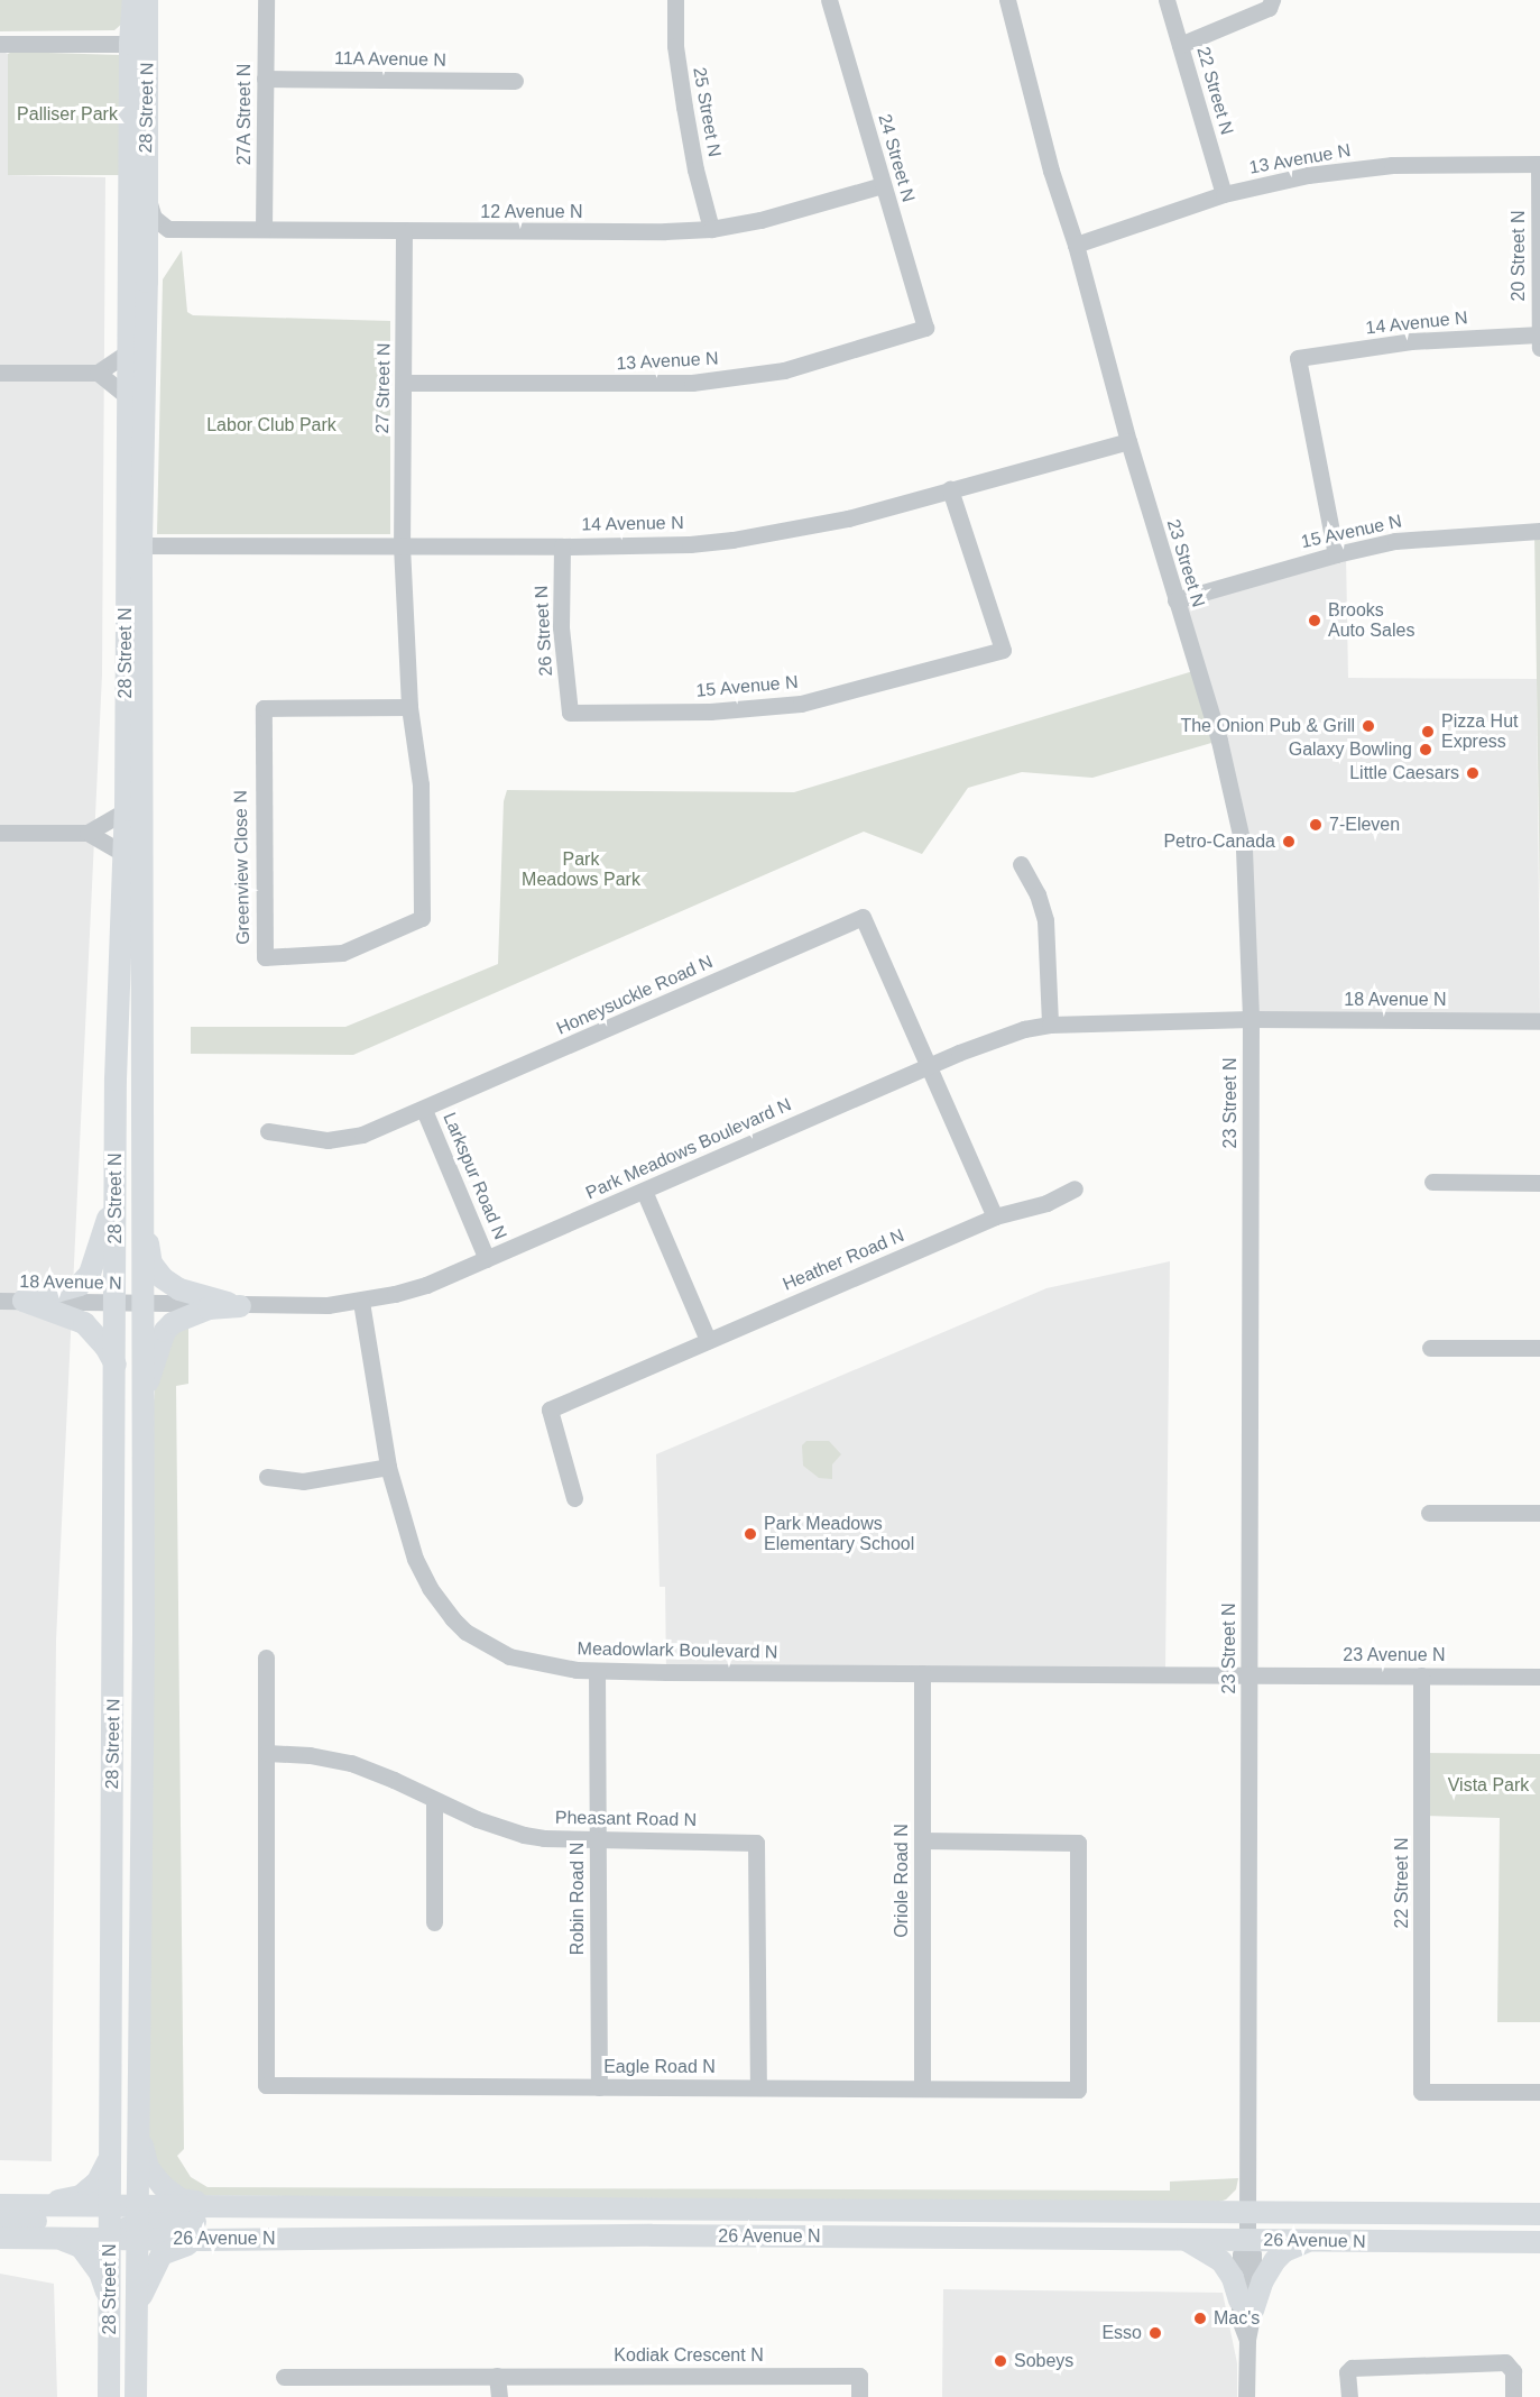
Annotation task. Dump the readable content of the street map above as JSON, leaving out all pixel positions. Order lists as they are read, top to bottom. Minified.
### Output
{"streets":{"main road":["28 Street N","26 Avenue N"],"street":["11A Avenue N","22 Street N","25 Street N","27A Street N","24 Street N","13 Avenue N","12 Avenue N","20 Street N","14 Avenue N","27 Street N","15 Avenue N","23 Street N","26 Street N","Greenview Close N","Honeysuckle Road N","18 Avenue N","Park Meadows Boulevard N","Larkspur Road N","Heather Road N","Meadowlark Boulevard N","23 Avenue N","Pheasant Road N","Oriole Road N","Robin Road N","Eagle Road N","Kodiak Crescent N"]},"crossings":[["11A Avenue N","27A Street N"],["22 Street N","13 Avenue N"],["22 Street N","23 Avenue N"],["28 Street N","14 Avenue N"],["28 Street N","18 Avenue N"],["28 Street N","Park Meadows Boulevard N"],["28 Street N","26 Avenue N"],["25 Street N","12 Avenue N"],["27A Street N","12 Avenue N"],["24 Street N","13 Avenue N"],["24 Street N","12 Avenue N"],["13 Avenue N","20 Street N"],["13 Avenue N","27 Street N"],["13 Avenue N","23 Street N"],["12 Avenue N","27 Street N"],["20 Street N","14 Avenue N"],["14 Avenue N","27 Street N"],["14 Avenue N","15 Avenue N"],["14 Avenue N","23 Street N"],["14 Avenue N","26 Street N"],["14 Avenue N","Greenview Close N"],["27 Street N","Greenview Close N"],["15 Avenue N","23 Street N"],["15 Avenue N","26 Street N"],["23 Street N","18 Avenue N"],["23 Street N","Park Meadows Boulevard N"],["23 Street N","Meadowlark Boulevard N"],["23 Street N","23 Avenue N"],["23 Street N","26 Avenue N"],["Honeysuckle Road N","Park Meadows Boulevard N"],["Honeysuckle Road N","Larkspur Road N"],["18 Avenue N","Park Meadows Boulevard N"],["Park Meadows Boulevard N","Larkspur Road N"],["Park Meadows Boulevard N","Meadowlark Boulevard N"],["Meadowlark Boulevard N","23 Avenue N"],["Meadowlark Boulevard N","Oriole Road N"],["Meadowlark Boulevard N","Robin Road N"],["Pheasant Road N","Robin Road N"],["Pheasant Road N","Eagle Road N"],["Oriole Road N","Eagle Road N"],["Robin Road N","Eagle Road N"]],"parks":["Palliser Park","Labor Club Park","Park Meadows Park","Vista Park"],"places":["Brooks Auto Sales","The Onion Pub & Grill","Pizza Hut Express","Galaxy Bowling","Little Caesars","7-Eleven","Petro-Canada","Park Meadows Elementary School","Mac's","Esso","Sobeys"]}
